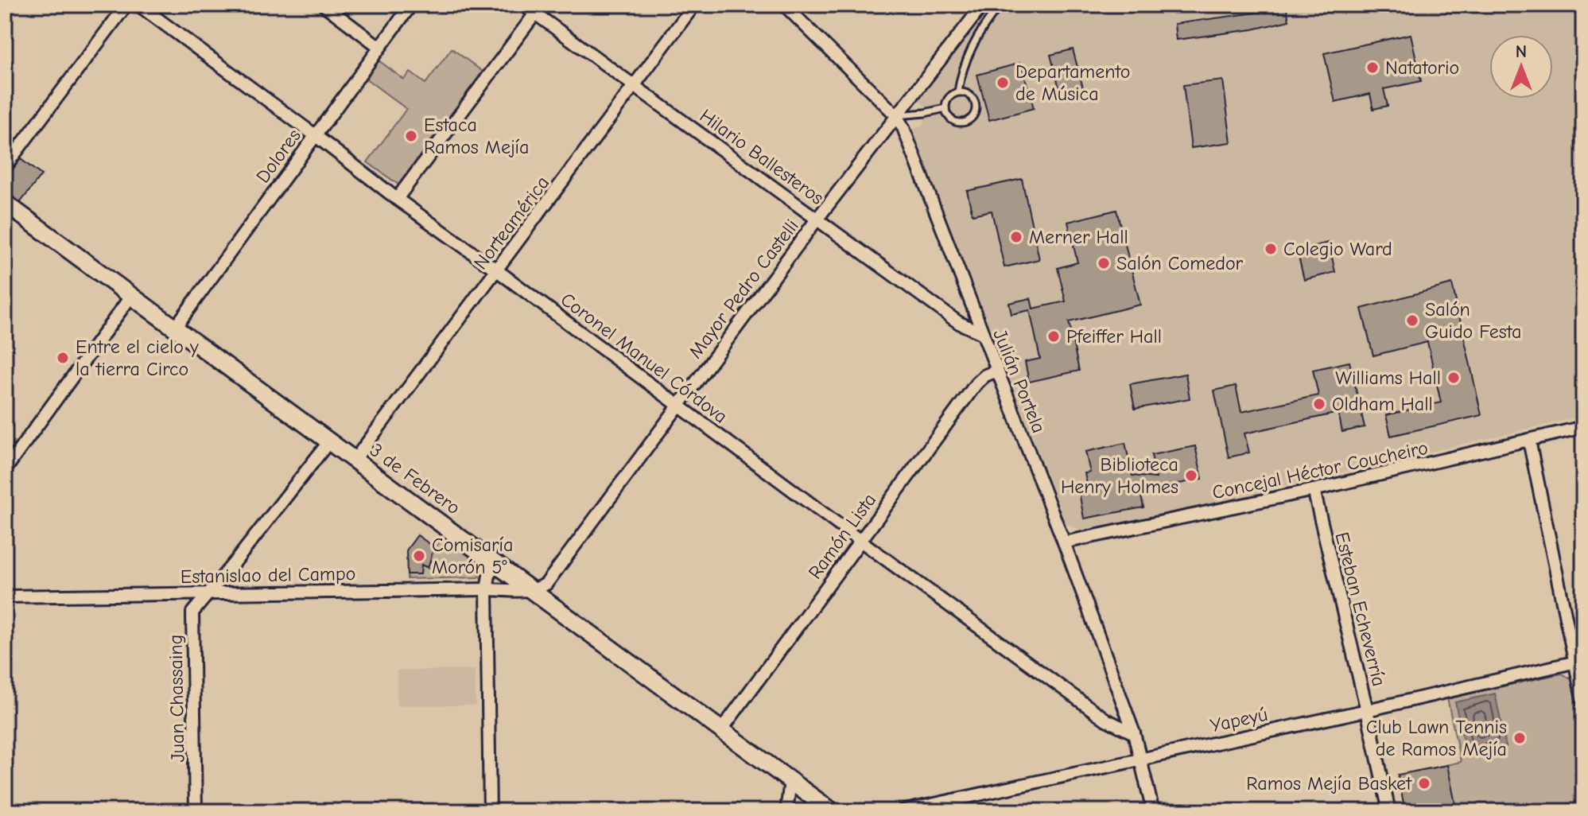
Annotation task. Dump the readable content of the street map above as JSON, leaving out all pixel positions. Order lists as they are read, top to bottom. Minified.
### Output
{"streets":{"main road":["3 de Febrero"],"street":["Dolores","Hilario Ballesteros","Norteamérica","Mayor Pedro Castelli","Coronel Manuel Córdova","Julián Portela","Concejal Héctor Coucheiro","Ramón Lista","Estanislao del Campo","Esteban Echeverría","Juan Chassaing","Yapeyú"]},"crossings":[["Dolores","Coronel Manuel Córdova"],["Dolores","3 de Febrero"],["Hilario Ballesteros","Norteamérica"],["Hilario Ballesteros","Mayor Pedro Castelli"],["Hilario Ballesteros","Julián Portela"],["Norteamérica","Coronel Manuel Córdova"],["Norteamérica","3 de Febrero"],["Mayor Pedro Castelli","Coronel Manuel Córdova"],["Mayor Pedro Castelli","Julián Portela"],["Mayor Pedro Castelli","3 de Febrero"],["Mayor Pedro Castelli","Estanislao del Campo"],["Coronel Manuel Córdova","Julián Portela"],["Coronel Manuel Córdova","Ramón Lista"],["Julián Portela","Concejal Héctor Coucheiro"],["Julián Portela","Ramón Lista"],["Julián Portela","Yapeyú"],["Concejal Héctor Coucheiro","Esteban Echeverría"],["3 de Febrero","Ramón Lista"],["3 de Febrero","Estanislao del Campo"],["3 de Febrero","Juan Chassaing"],["Estanislao del Campo","Juan Chassaing"],["Esteban Echeverría","Yapeyú"]],"places":["Natatorio","Departamento de Música","Estaca Ramos Mejía","Merner Hall","Colegio Ward","Salón Comedor","Salón Guido Festa","Pfeiffer Hall","Entre el cielo y la tierra Circo","Williams Hall","Oldham Hall","Biblioteca Henry Holmes","Comisaría Morón 5°","Club Lawn Tennis de Ramos Mejía","Ramos Mejía Basket"],"north":"top"}
